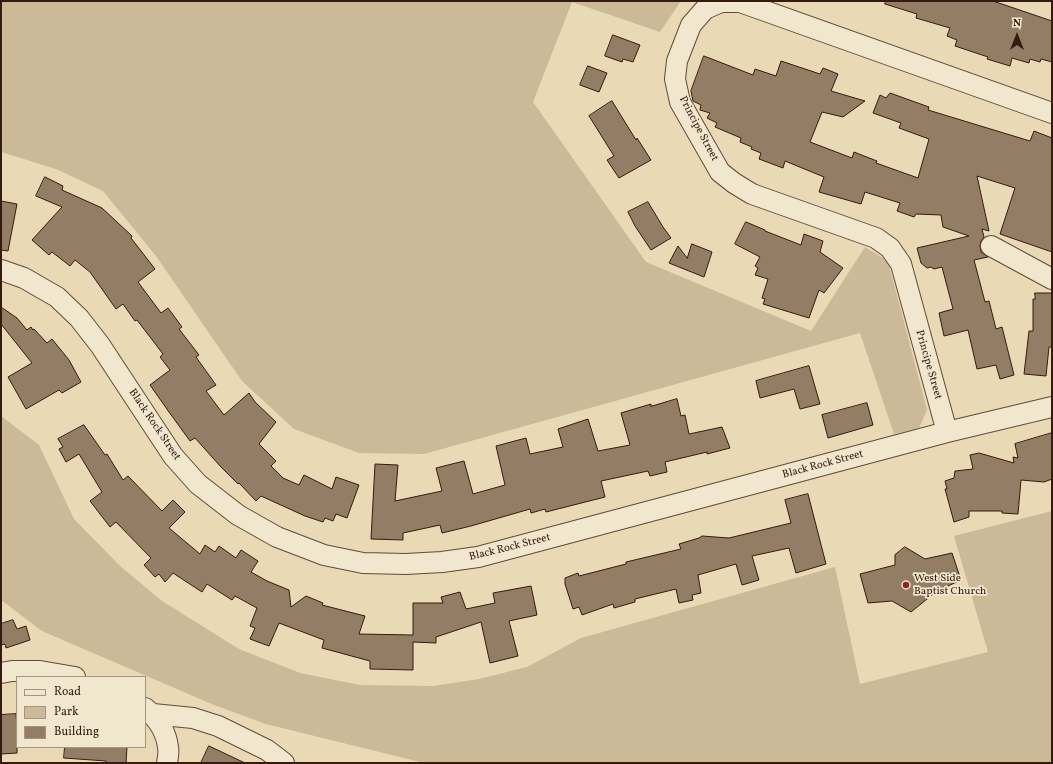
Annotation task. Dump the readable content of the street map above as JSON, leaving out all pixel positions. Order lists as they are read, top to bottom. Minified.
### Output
{"streets":{"street":["Principe Street","Black Rock Street"]},"crossings":[["Principe Street","Black Rock Street"]],"places":["West Side Baptist Church"],"legend":["Road","Park","Building"],"north":"top"}
